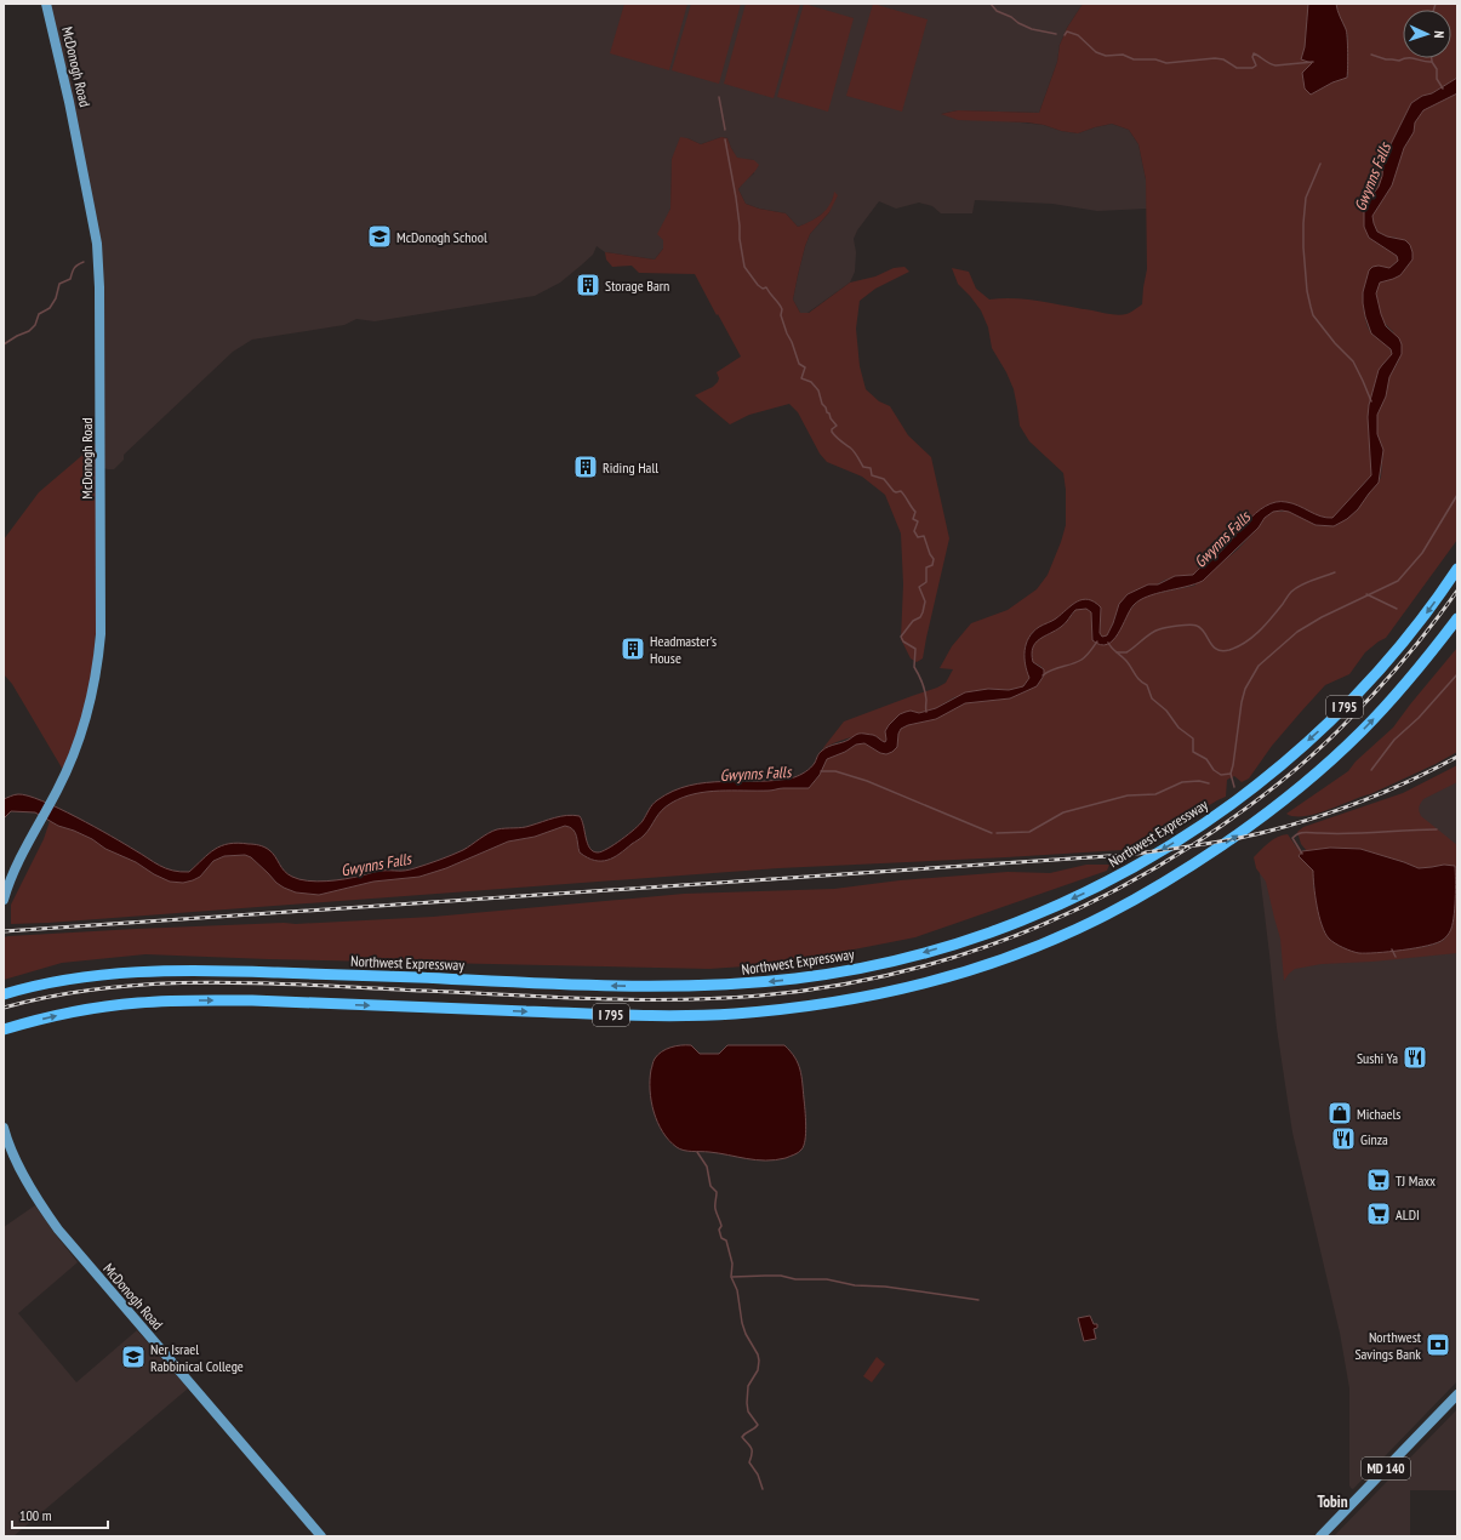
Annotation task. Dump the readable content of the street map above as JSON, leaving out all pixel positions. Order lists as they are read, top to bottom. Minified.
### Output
{"streets":{"highway":["I 795","Northwest Expressway"],"main road":["McDonogh Road","MD 140"]},"districts":["Tobin"],"water":["Gwynns Falls"],"places":{"school or university":["McDonogh School","Ner Israel Rabbinical College"],"building":["Storage Barn","Riding Hall","Headmaster's House"],"restaurant":["Sushi Ya","Ginza"],"shop":["Michaels"],"supermarket":["TJ Maxx","ALDI"],"bank":["Northwest Savings Bank"]},"scale_bar":"100 m","north":"right"}
